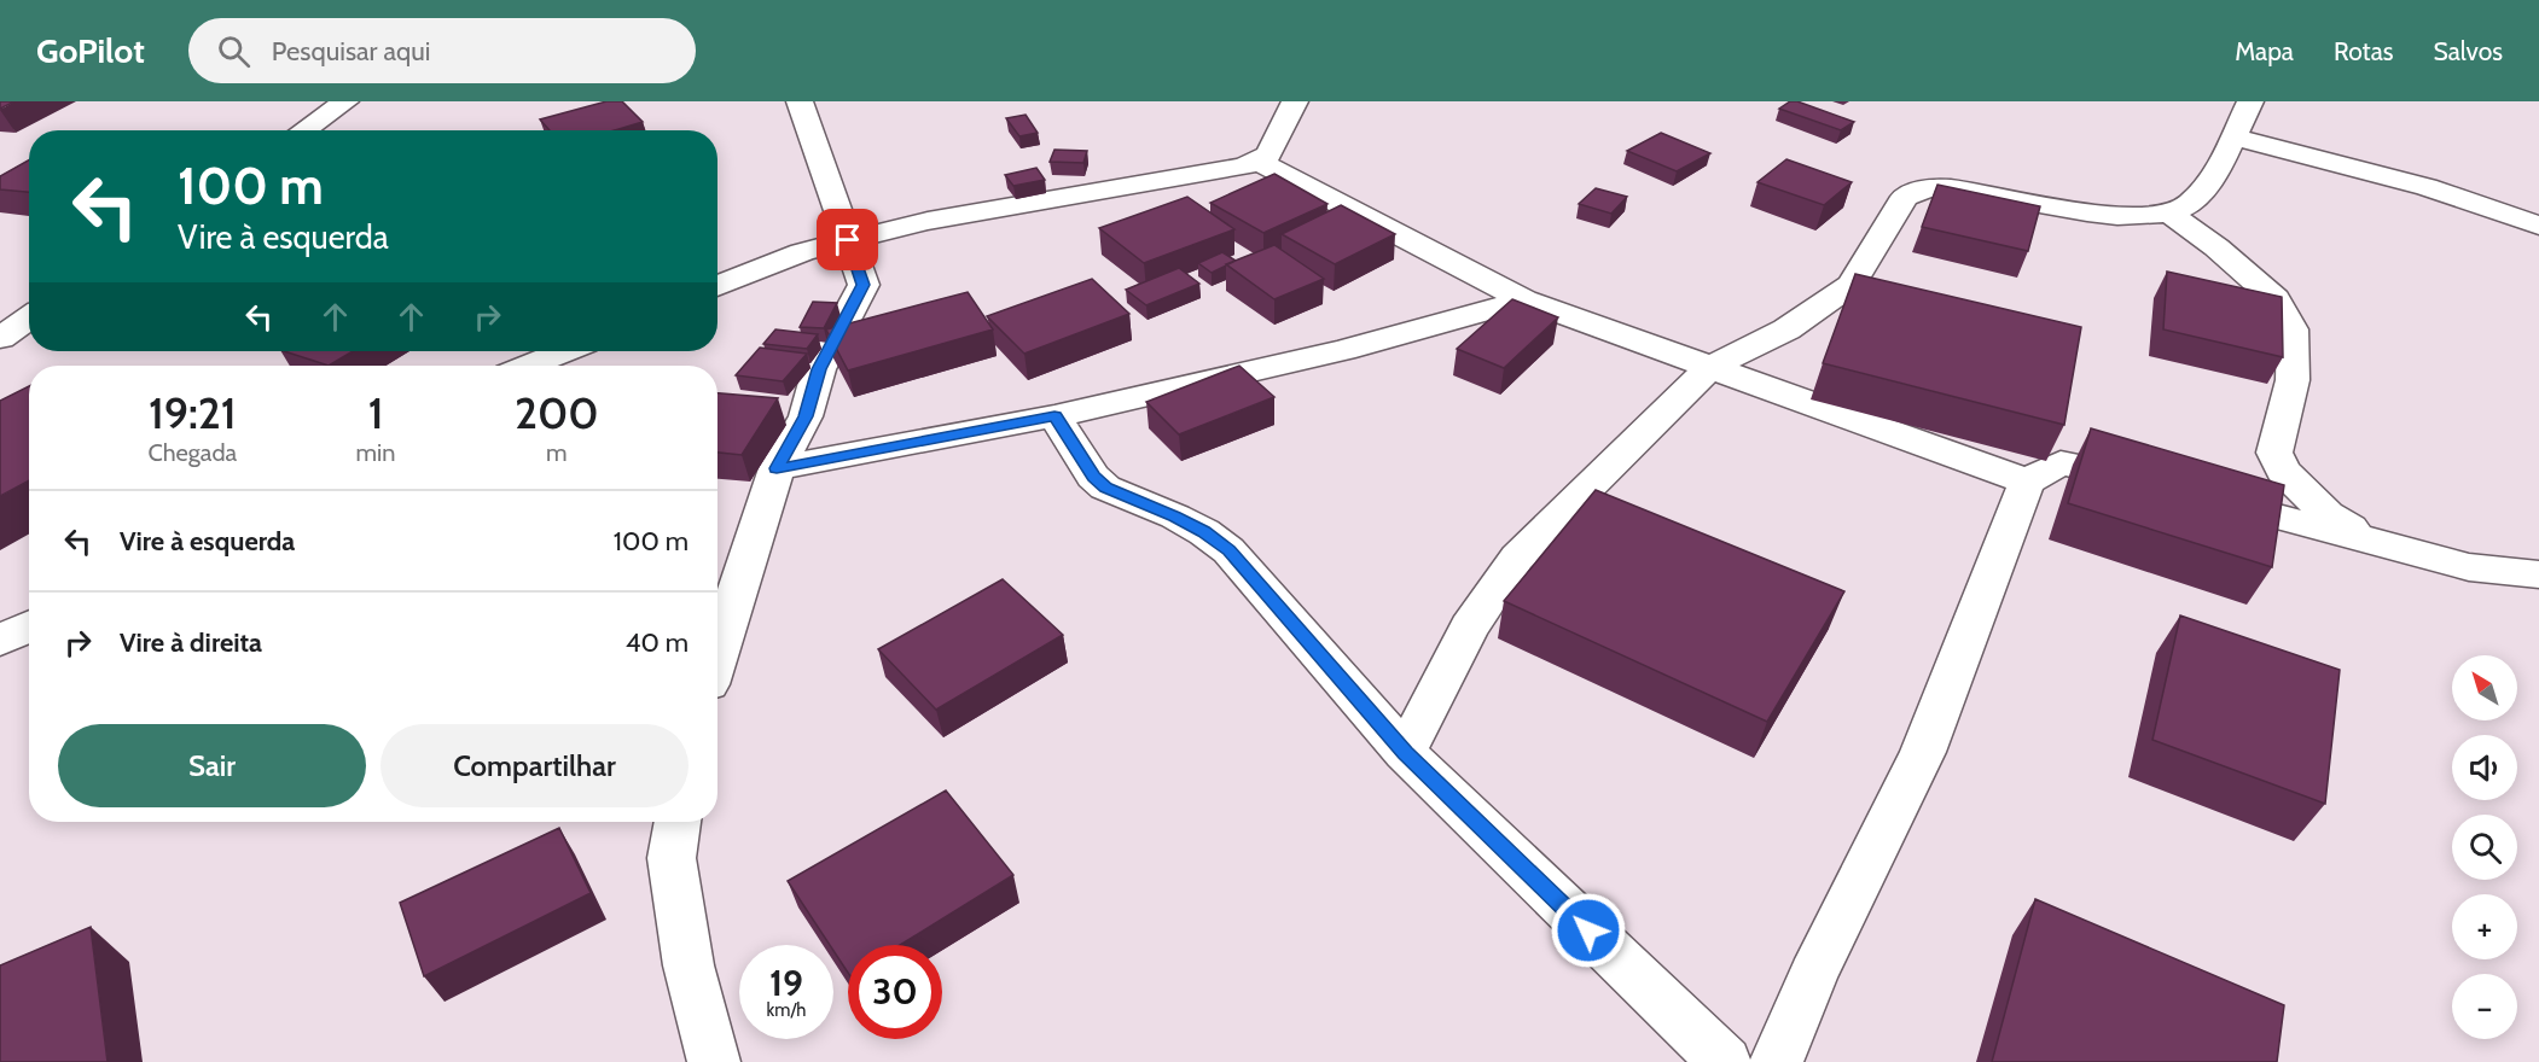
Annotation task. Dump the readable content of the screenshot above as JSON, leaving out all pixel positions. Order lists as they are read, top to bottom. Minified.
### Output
{"north":"top left","page":{"header":"GoPilot","search":"Pesquisar aqui","nav":["Mapa","Rotas","Salvos"],"turn":["100 m","Vire à esquerda"],"eta":["19:21","Chegada","1","min","200","m"],"list":[{"name":"Vire à esquerda","value":"100 m"},{"name":"Vire à direita","value":"40 m"}],"map_buttons":["+","−"],"buttons":["Sair","Compartilhar"],"speed":"19 km/h","limit":"30"}}
